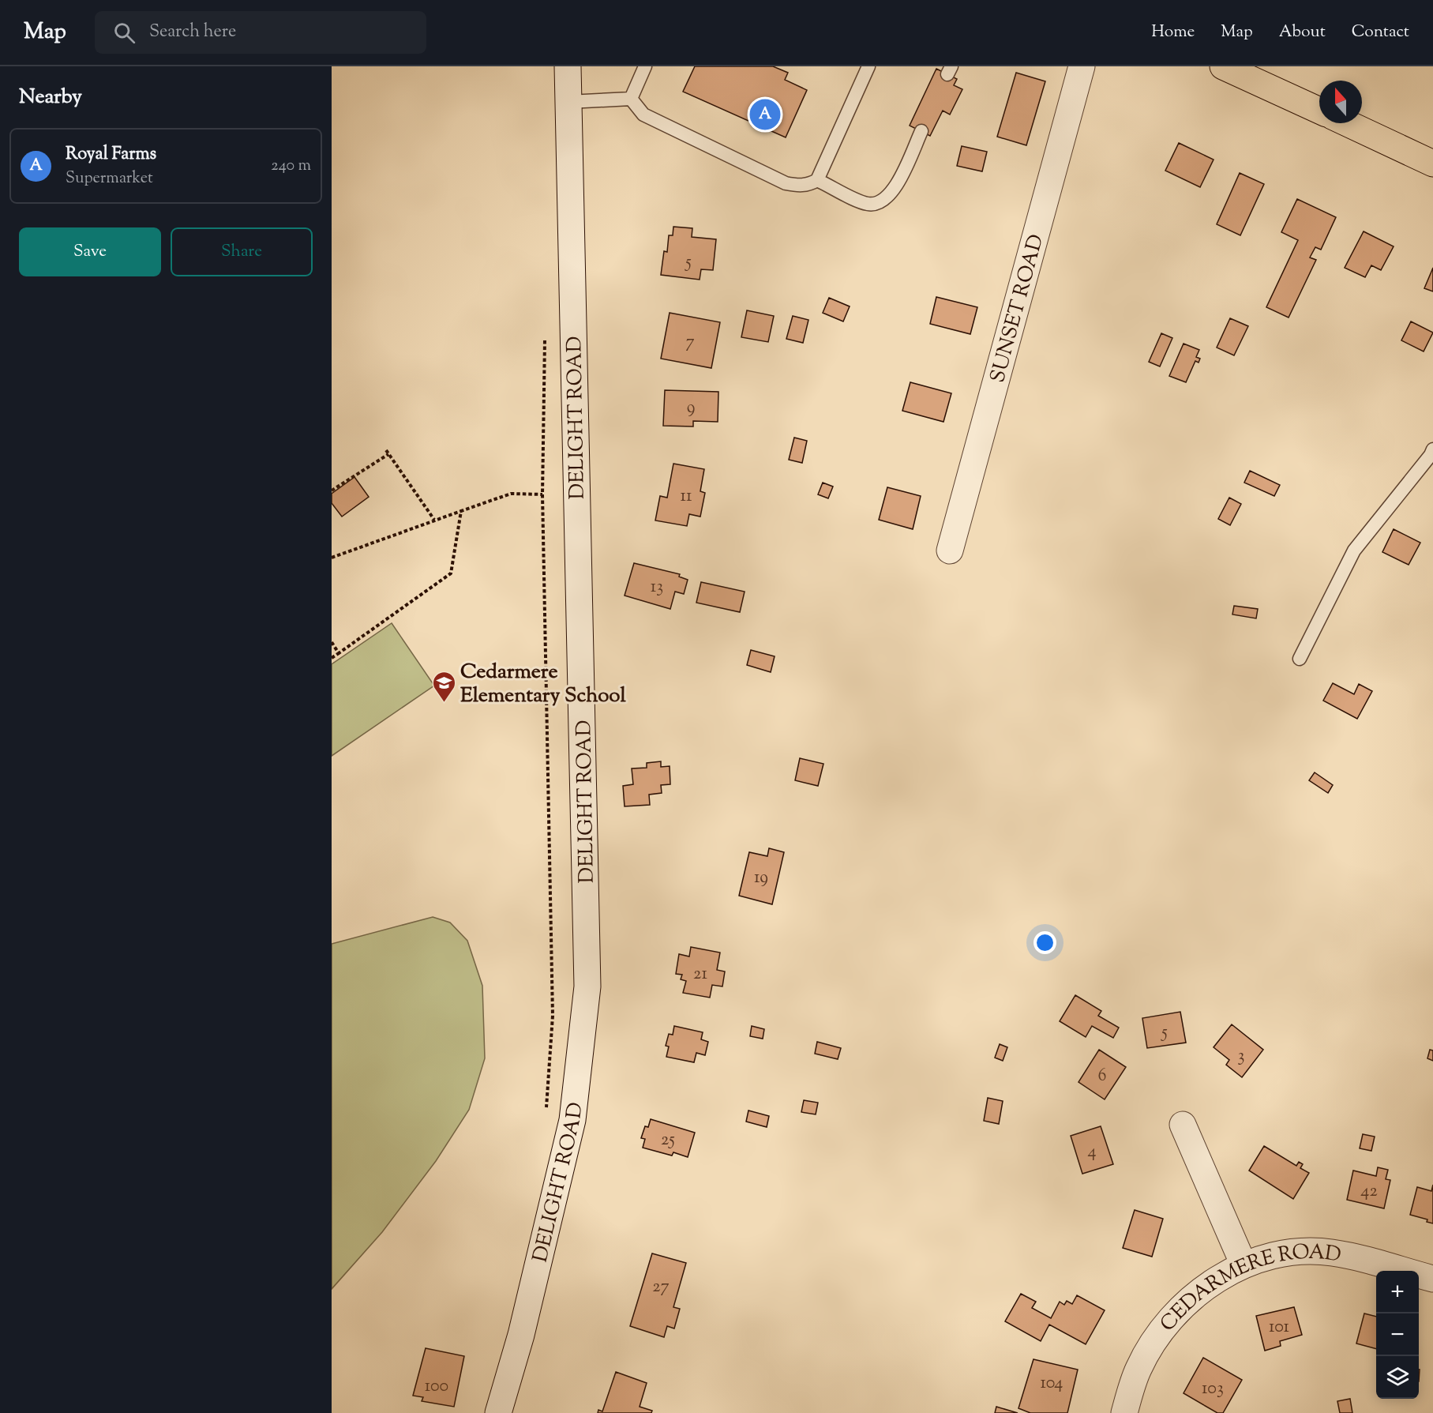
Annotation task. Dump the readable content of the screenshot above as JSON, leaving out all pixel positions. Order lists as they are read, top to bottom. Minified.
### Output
{"streets":{"street":["SUNSET ROAD","DELIGHT ROAD","CEDARMERE ROAD"]},"places":{"school or university":["Cedarmere Elementary School"]},"house_numbers":["5","7","9","11","13","19","21","5","3","6","25","4","42","27","101","104","100","103"],"north":"top","page":{"header":"Map","search":"Search here","nav":["Home","Map","About","Contact"],"heading":"Nearby","pins":"A","list":[{"mark":"A","name":"Royal Farms","note":"Supermarket","value":"240 m"}],"buttons":["Save","Share"],"map_buttons":["+","−"]}}
